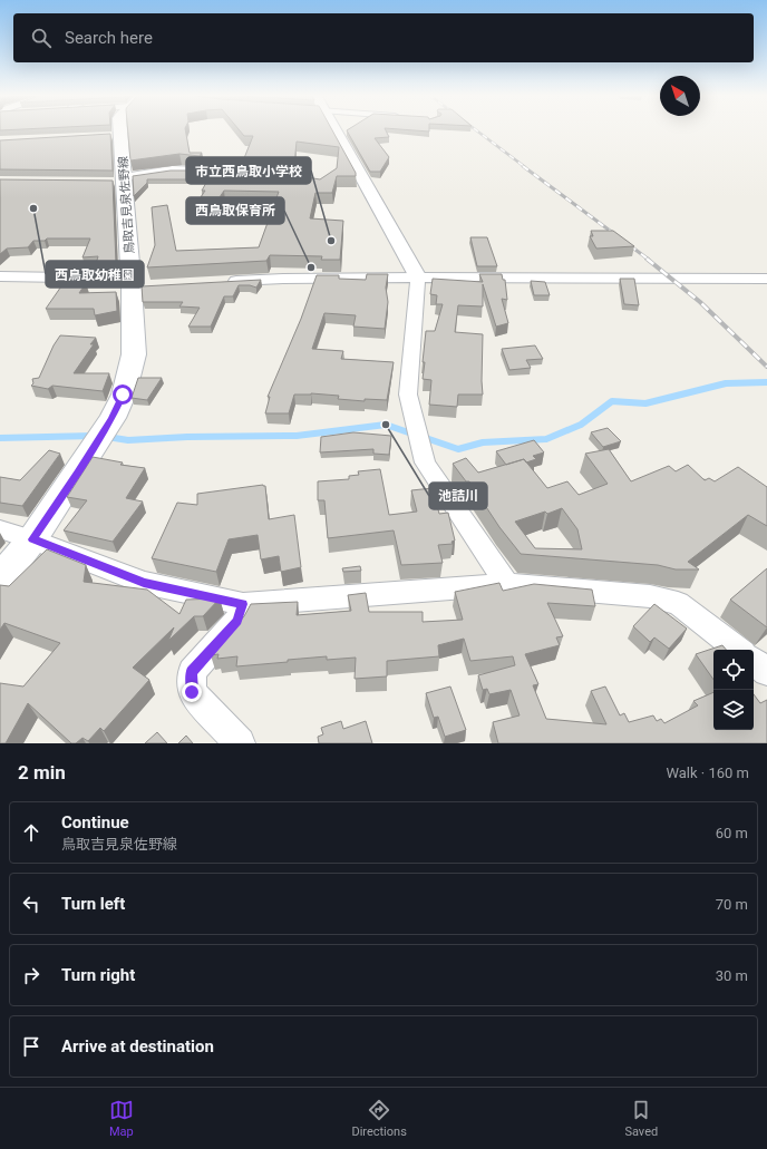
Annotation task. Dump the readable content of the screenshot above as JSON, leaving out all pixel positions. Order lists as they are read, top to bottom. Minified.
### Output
{"streets":{"main road":["鳥取吉見泉佐野線"]},"places":["西鳥取幼稚園","市立西鳥取小学校","西鳥取保育所","池詰川"],"north":"top left","page":{"search":"Search here","heading":["2 min","Walk · 160 m"],"list":[["Continue","鳥取吉見泉佐野線","60 m"],["Turn left","70 m"],["Turn right","30 m"],"Arrive at destination"],"nav":["Map","Directions","Saved"]}}
